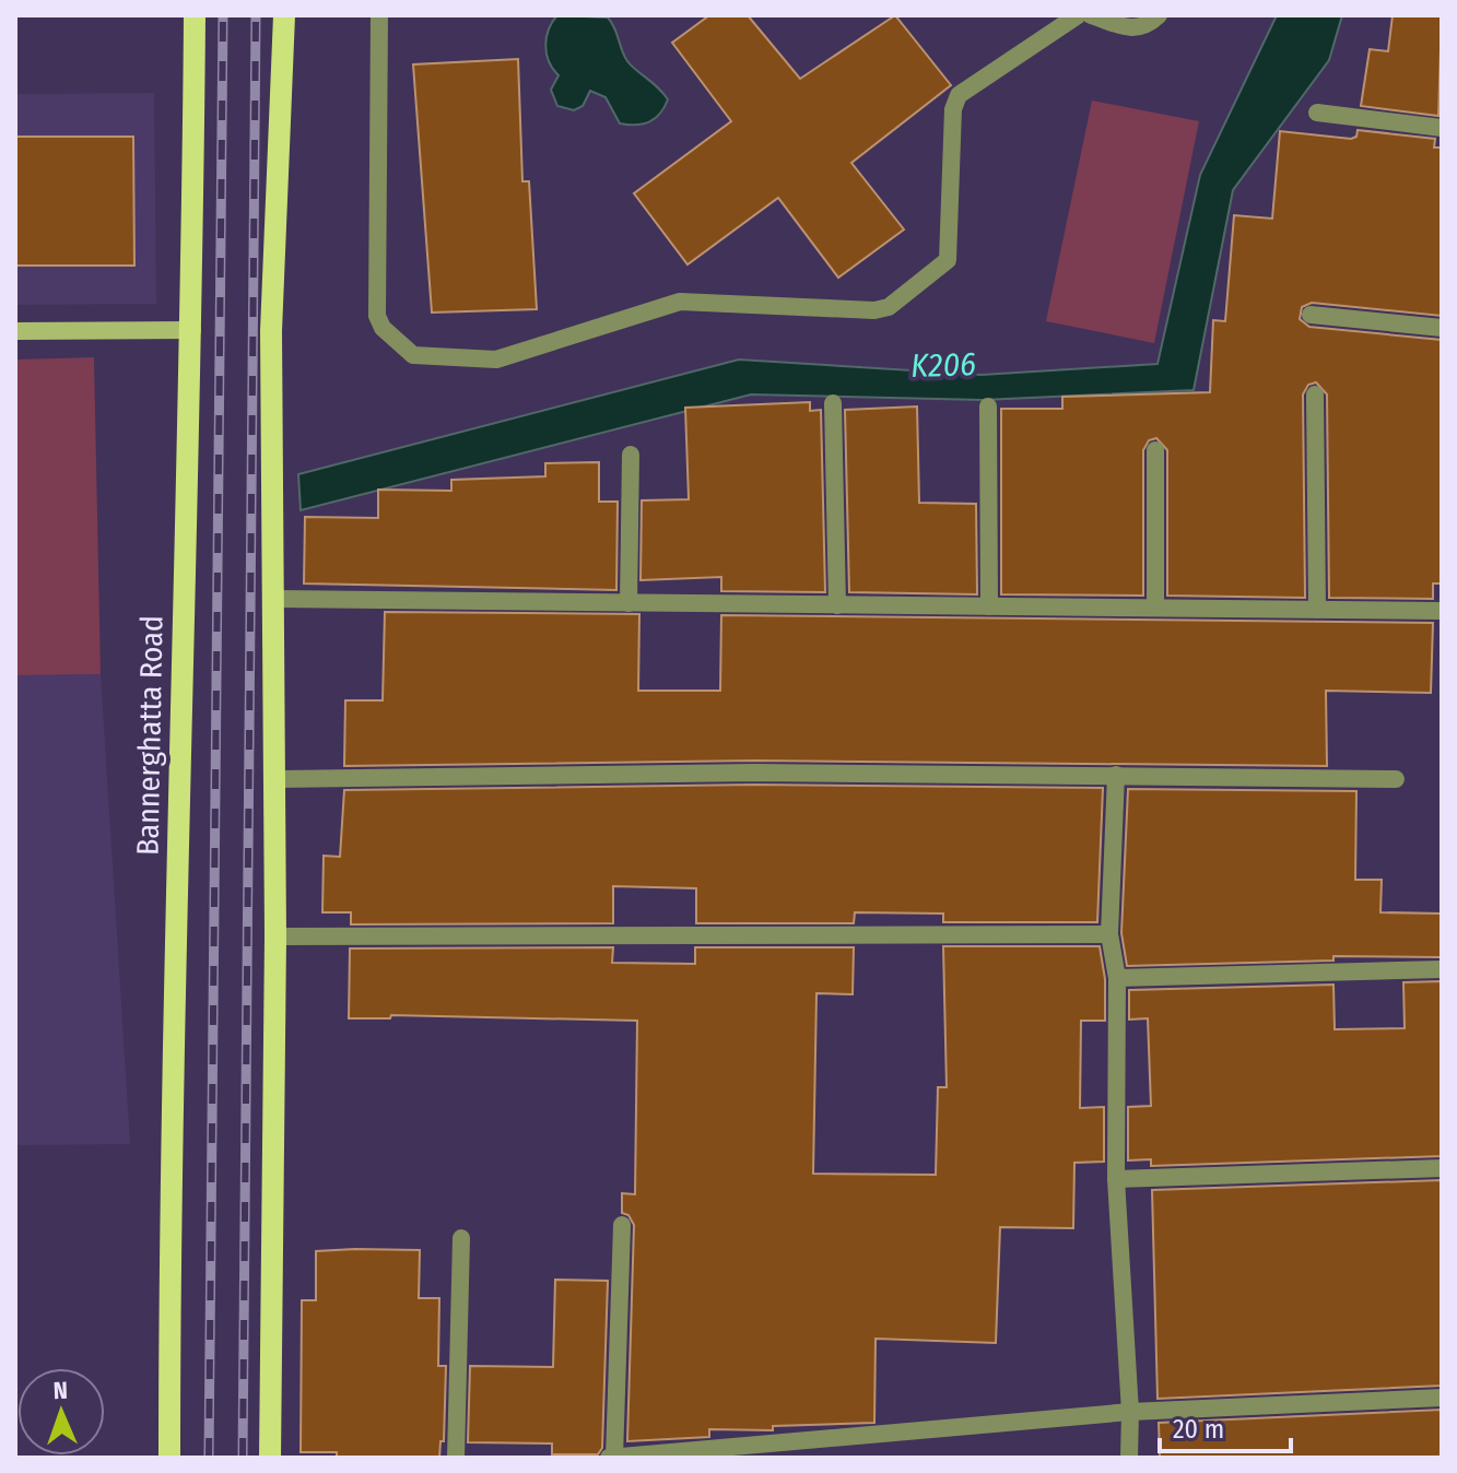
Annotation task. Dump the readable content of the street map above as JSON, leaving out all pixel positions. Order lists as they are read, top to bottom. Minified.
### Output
{"streets":{"main road":["Bannerghatta Road"]},"water":["K206"],"scale_bar":"20 m","north":"top"}
